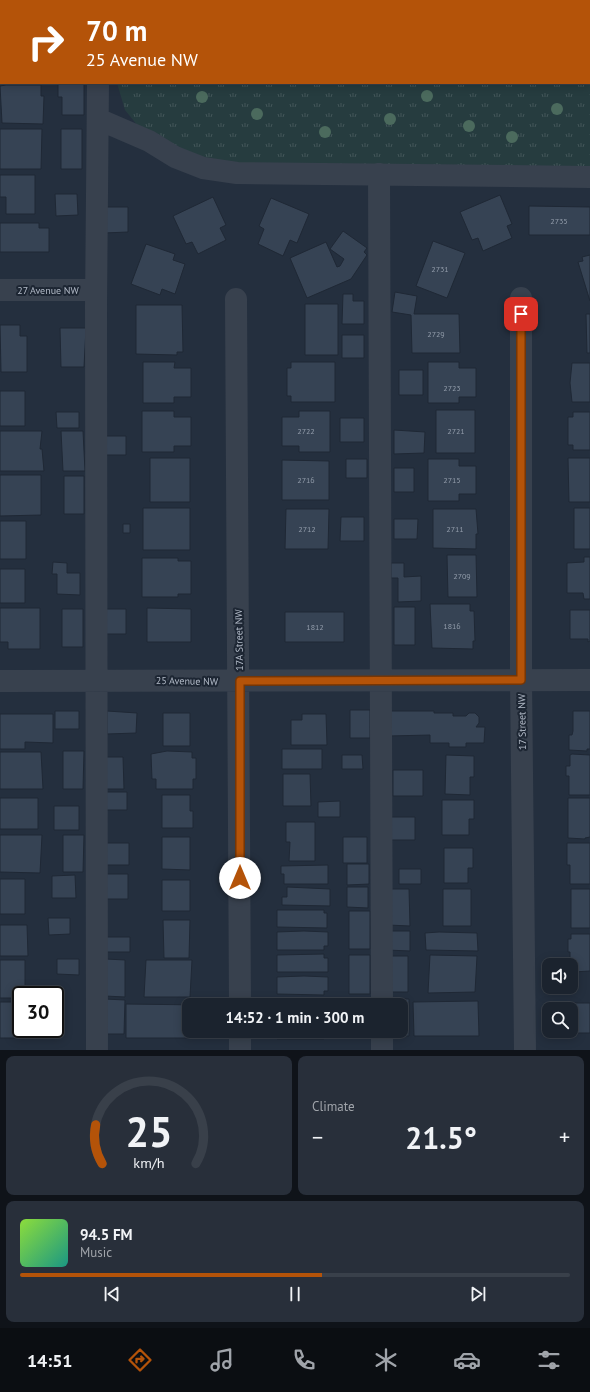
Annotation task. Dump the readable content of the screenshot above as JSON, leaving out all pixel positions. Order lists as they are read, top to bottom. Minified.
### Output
{"streets":{"street":["27 Avenue NW","17A Street NW","25 Avenue NW","17 Street NW"]},"crossings":[["17A Street NW","25 Avenue NW"],["25 Avenue NW","17 Street NW"]],"house_numbers":["2735","2731","2729","2723","2722","2721","2716","2715","2712","2711","2709","1816","1812"],"page":{"turn":["70 m","25 Avenue NW"],"limit":"30","trip":"14:52 · 1 min · 300 m","tile":"Climate","heat":["−","21.5°","+"],"song":["94.5 FM","Music"],"tabs":"14:51","gauge":["25","km/h"]}}
